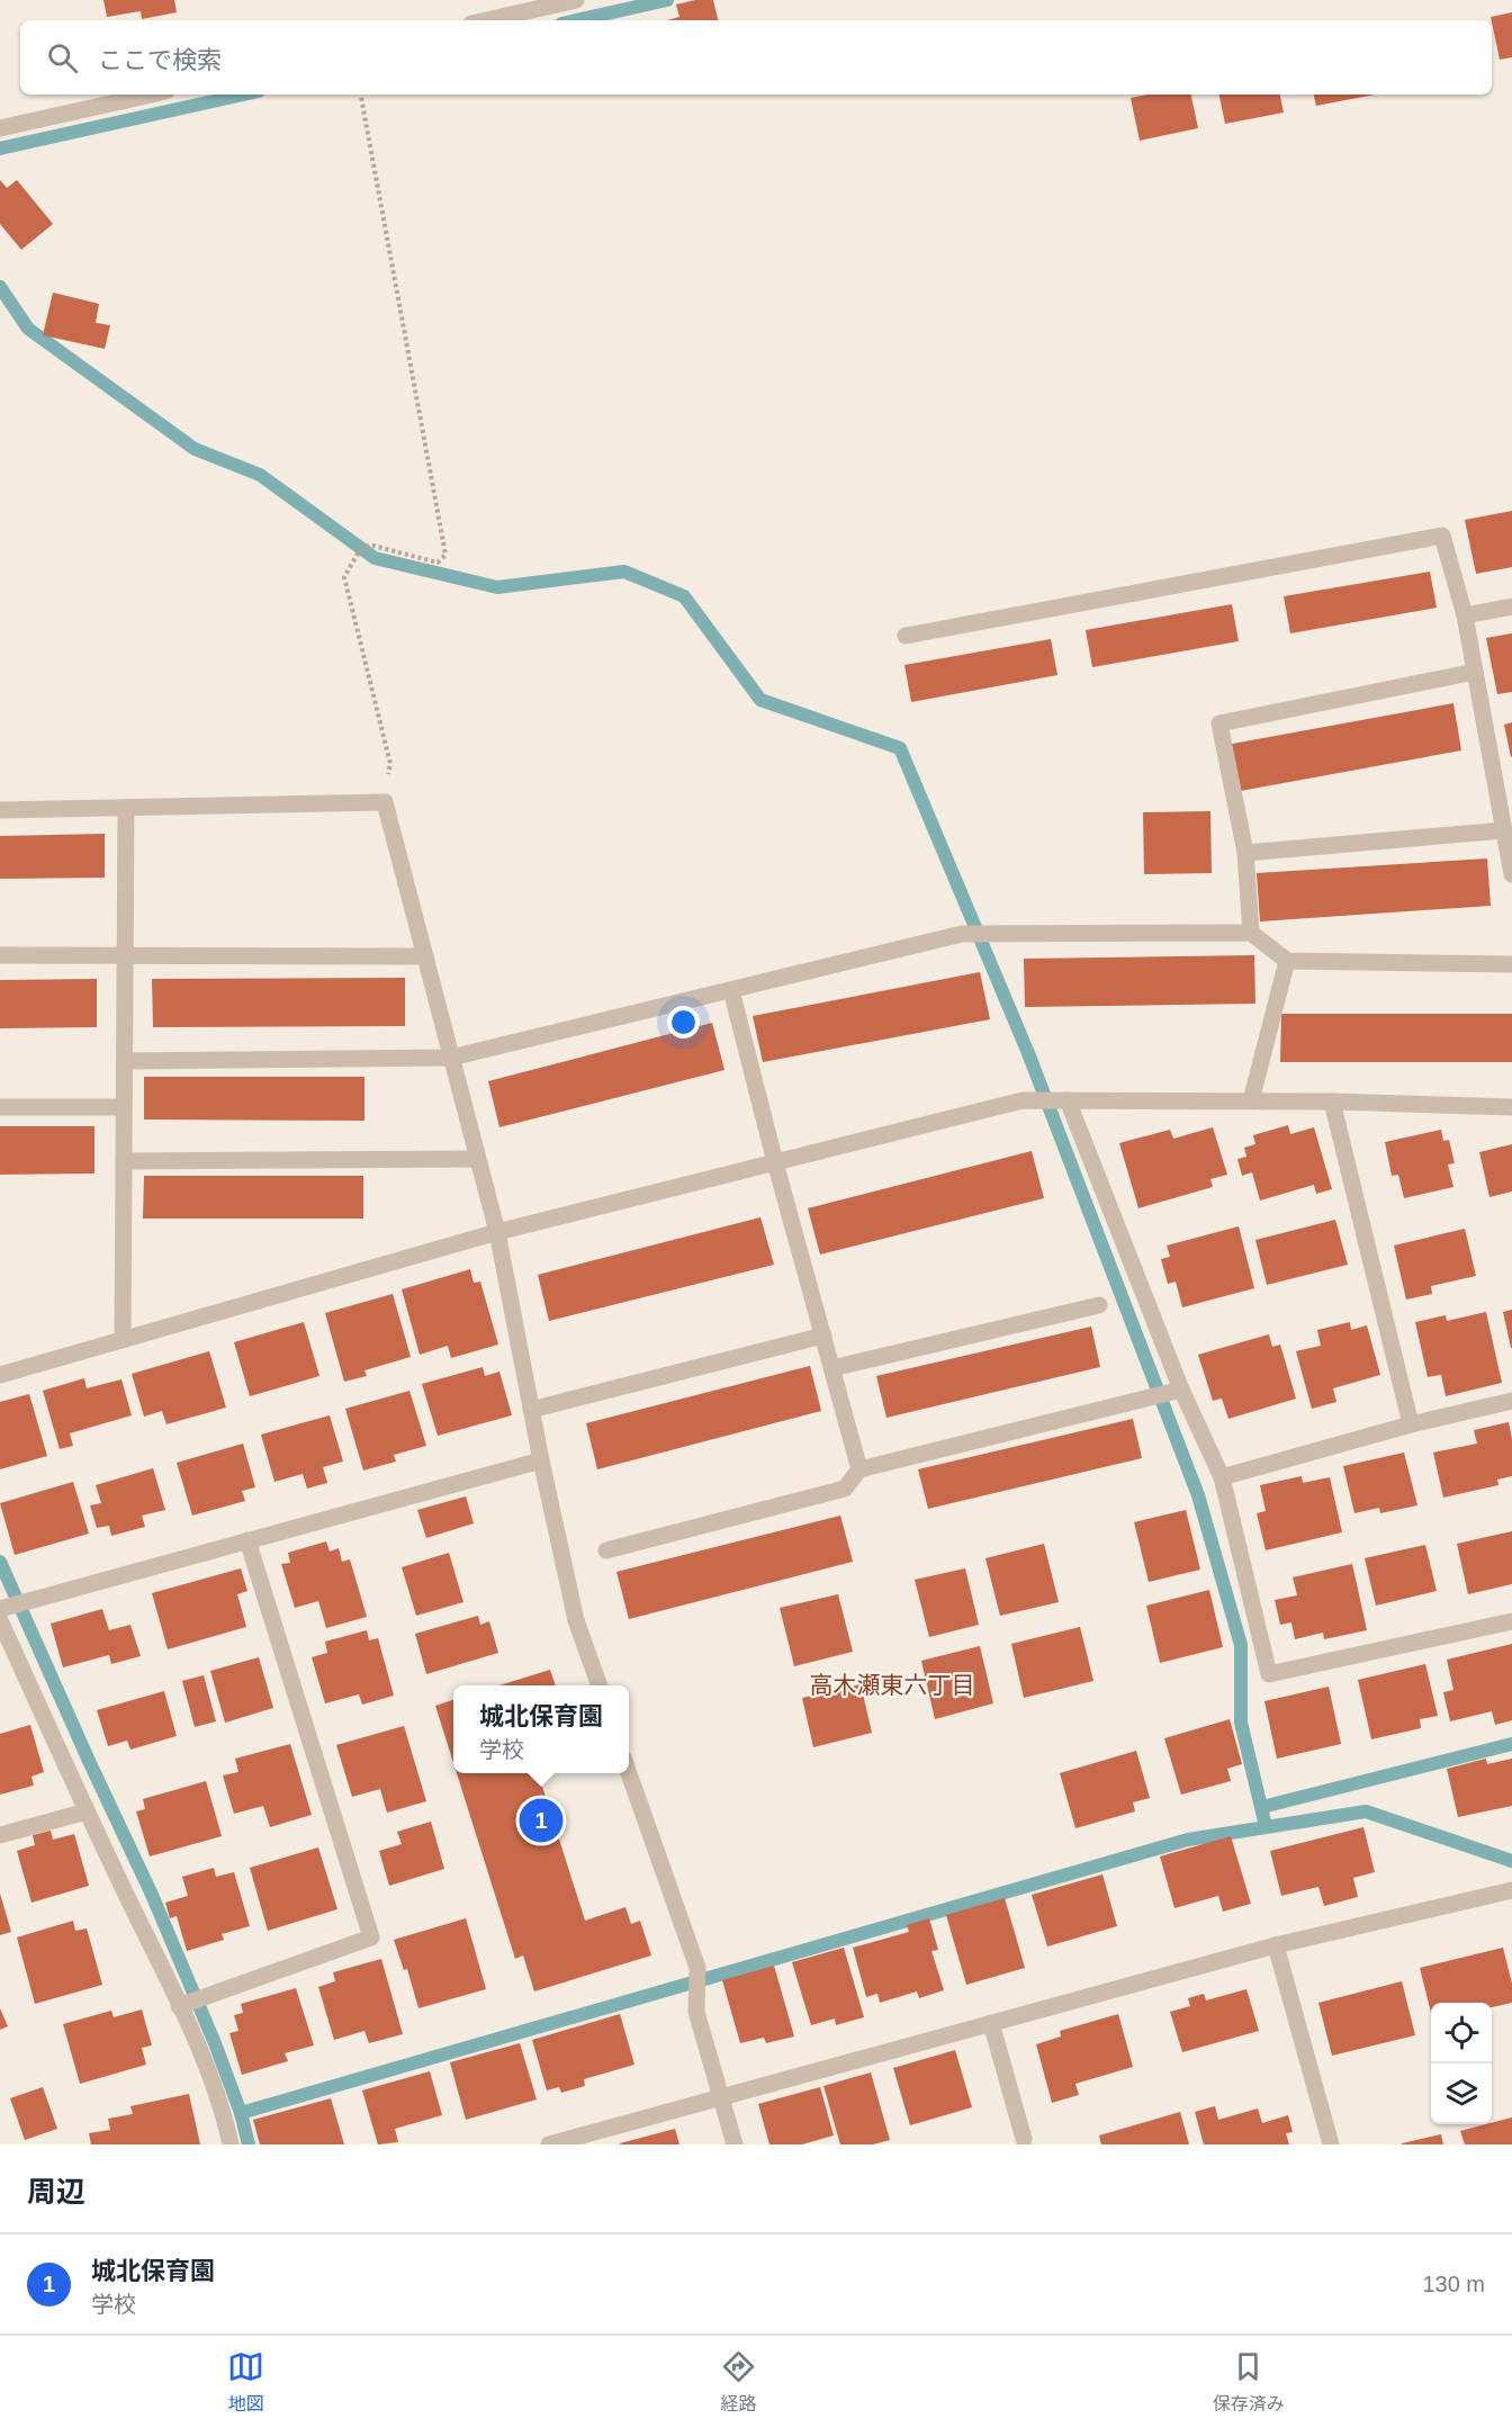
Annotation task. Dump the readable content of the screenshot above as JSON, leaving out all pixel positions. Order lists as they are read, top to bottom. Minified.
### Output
{"districts":["高木瀬東六丁目"],"page":{"search":"ここで検索","popup":["城北保育園","学校"],"pins":"1","heading":"周辺","list":[{"mark":"1","name":"城北保育園","note":"学校","value":"130 m"}],"nav":["地図","経路","保存済み"]}}
